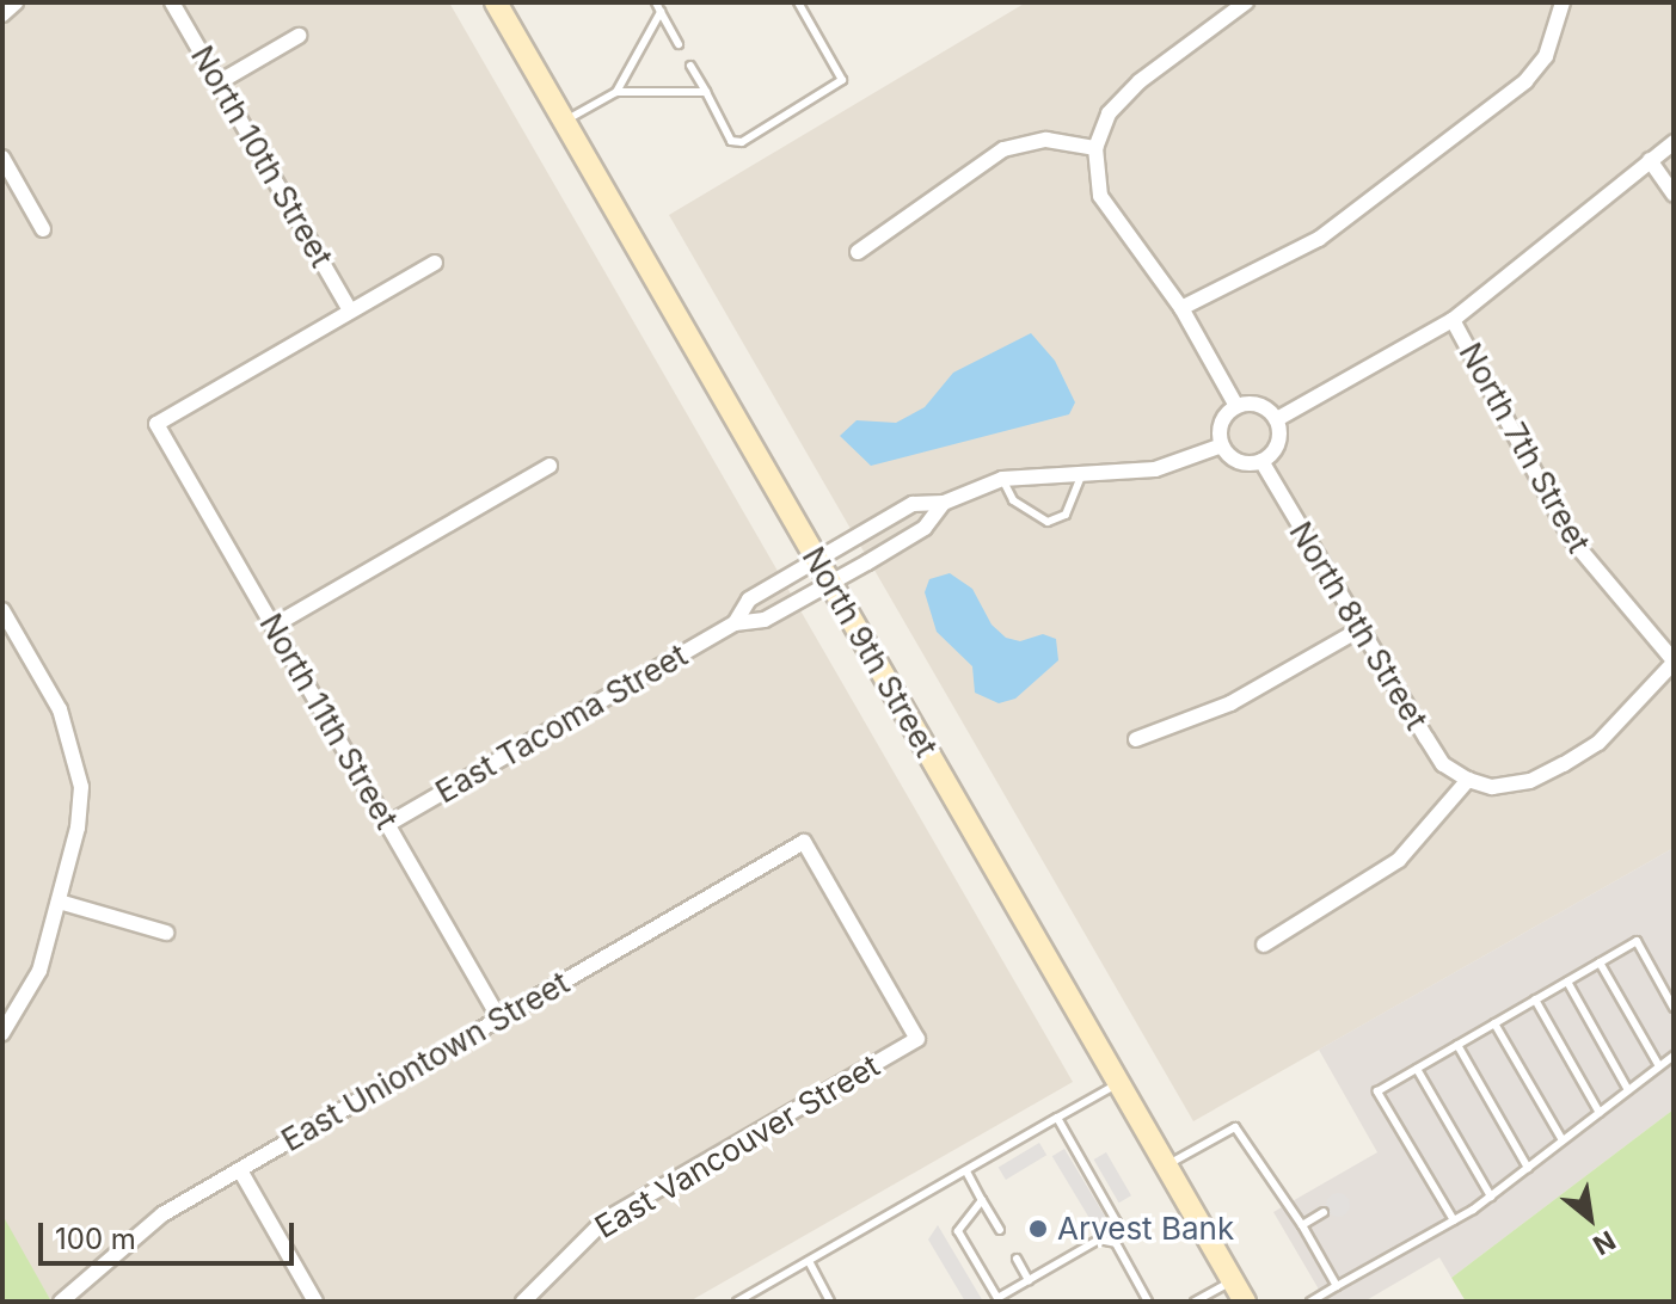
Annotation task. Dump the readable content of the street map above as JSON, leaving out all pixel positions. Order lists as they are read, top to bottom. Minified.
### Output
{"streets":{"main road":["North 9th Street"],"street":["North 10th Street","North 7th Street","North 8th Street","North 11th Street","East Tacoma Street","East Uniontown Street","East Vancouver Street"]},"crossings":[["North 10th Street","North 11th Street"],["North 8th Street","East Tacoma Street"],["North 9th Street","East Tacoma Street"],["North 11th Street","East Tacoma Street"],["North 11th Street","East Uniontown Street"],["East Uniontown Street","East Vancouver Street"]],"places":["Arvest Bank"],"scale_bar":"100 m","north":"bottom right"}
